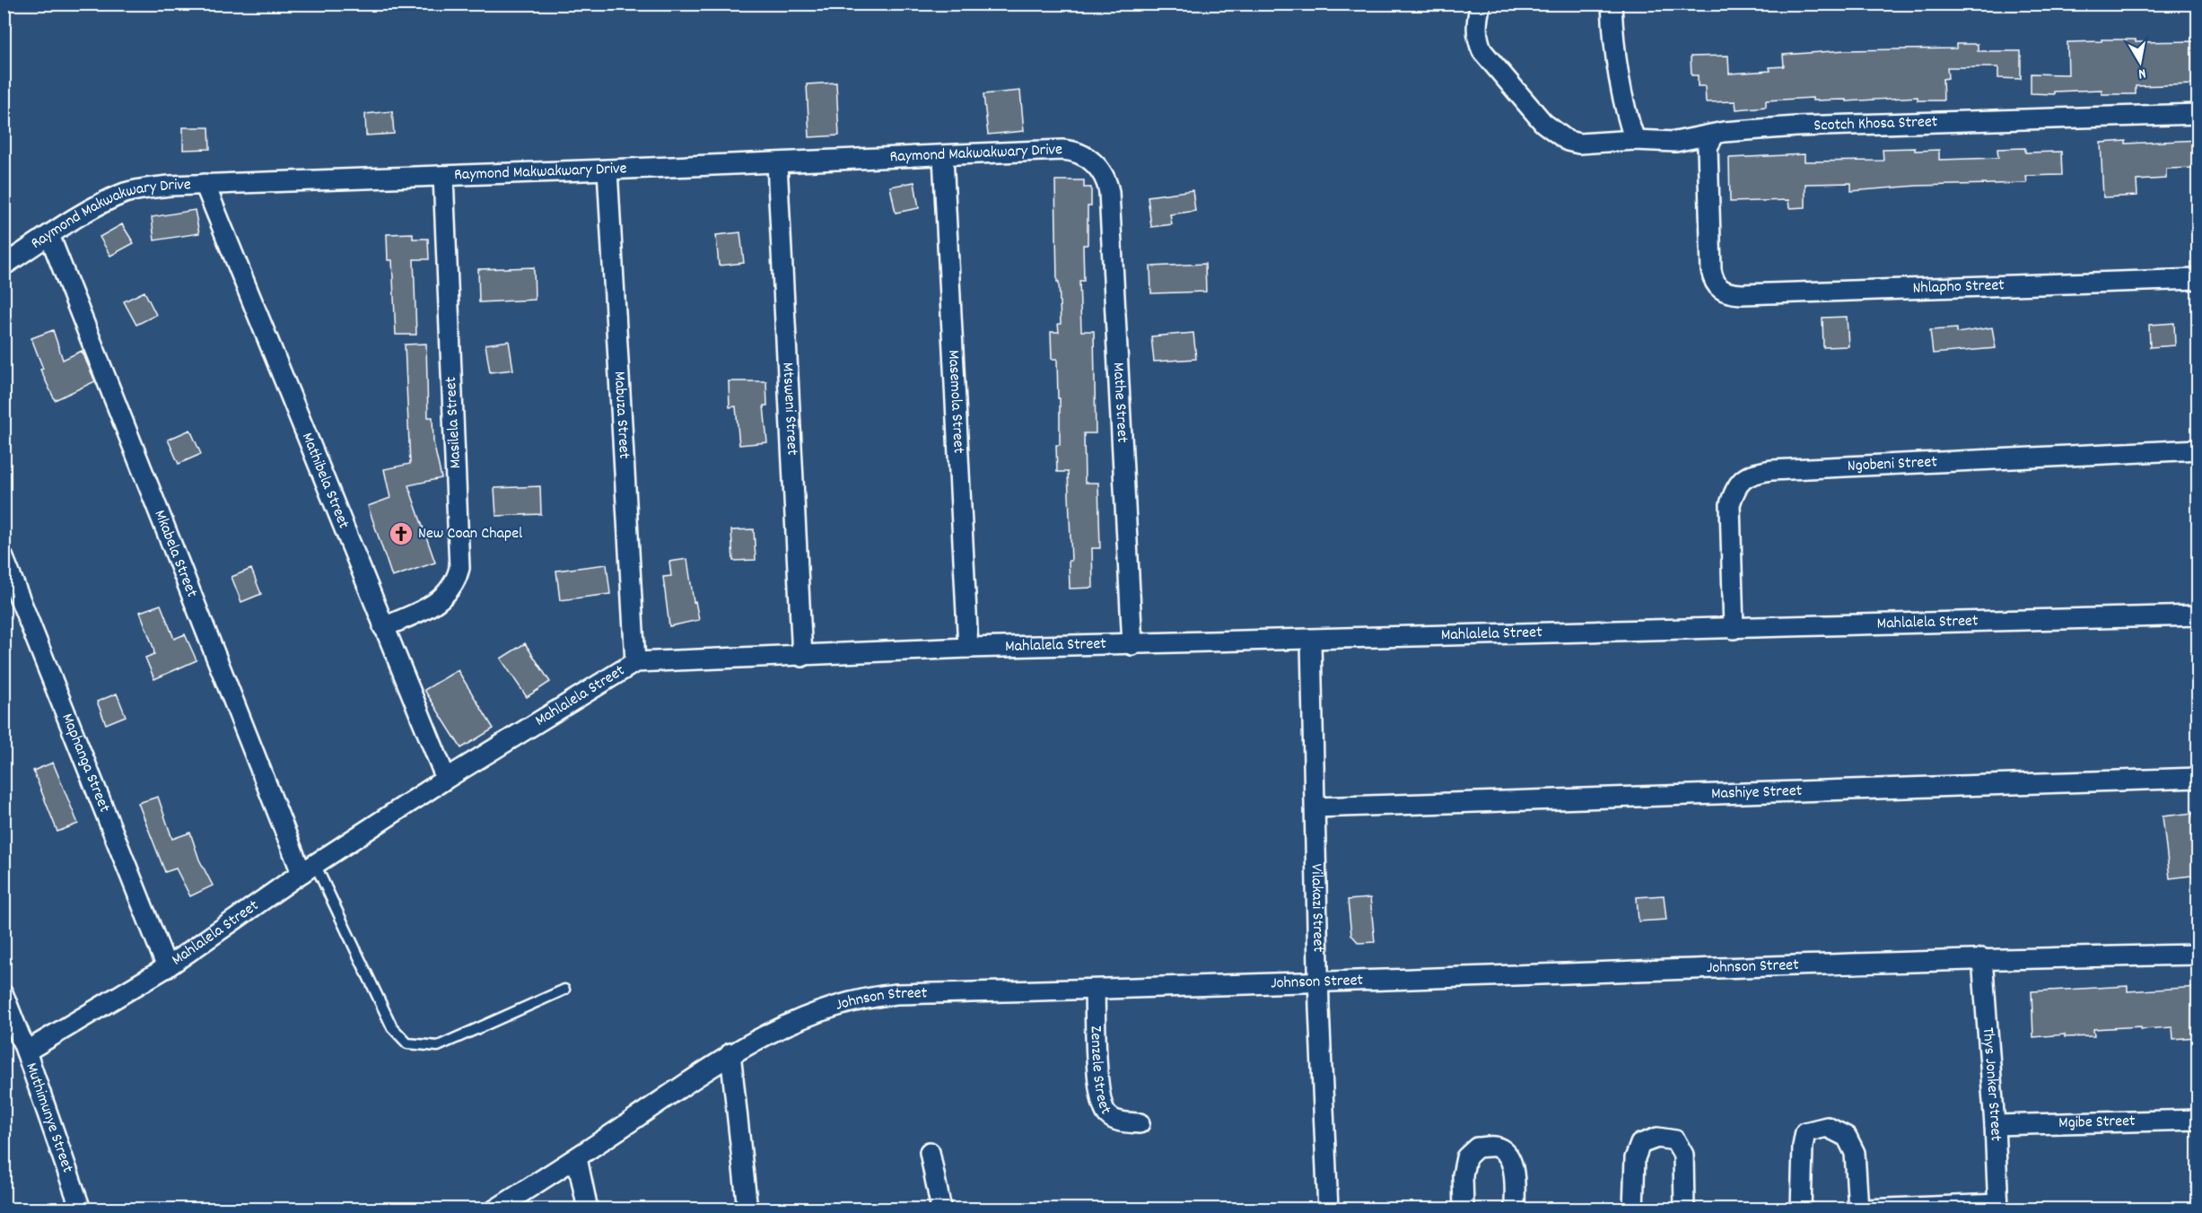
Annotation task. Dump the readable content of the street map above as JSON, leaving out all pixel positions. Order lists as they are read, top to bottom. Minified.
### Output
{"streets":{"street":["Scotch Khosa Street","Raymond Makwakwary Drive","Nhlapho Street","Masemola Street","Mathe Street","Mtsweni Street","Mabuza Street","Masilela Street","Ngobeni Street","Mathibela Street","Mkabela Street","Mahlalela Street","Maphanga Street","Mashiye Street","Vilakazi Street","Johnson Street","Zenzele Street","Thys Jonker Street","Muthimunye Street","Mgibe Street"]},"crossings":[["Scotch Khosa Street","Nhlapho Street"],["Raymond Makwakwary Drive","Masemola Street"],["Raymond Makwakwary Drive","Mathe Street"],["Raymond Makwakwary Drive","Mtsweni Street"],["Raymond Makwakwary Drive","Mabuza Street"],["Raymond Makwakwary Drive","Masilela Street"],["Raymond Makwakwary Drive","Mathibela Street"],["Raymond Makwakwary Drive","Mkabela Street"],["Masemola Street","Mahlalela Street"],["Mathe Street","Mahlalela Street"],["Mtsweni Street","Mahlalela Street"],["Mabuza Street","Mahlalela Street"],["Masilela Street","Mathibela Street"],["Ngobeni Street","Mahlalela Street"],["Mathibela Street","Mahlalela Street"],["Mkabela Street","Mahlalela Street"],["Mahlalela Street","Maphanga Street"],["Mahlalela Street","Vilakazi Street"],["Mahlalela Street","Muthimunye Street"],["Mashiye Street","Vilakazi Street"],["Vilakazi Street","Johnson Street"],["Johnson Street","Zenzele Street"],["Johnson Street","Thys Jonker Street"],["Thys Jonker Street","Mgibe Street"]],"places":{"church":["New Coan Chapel"]},"north":"bottom"}
